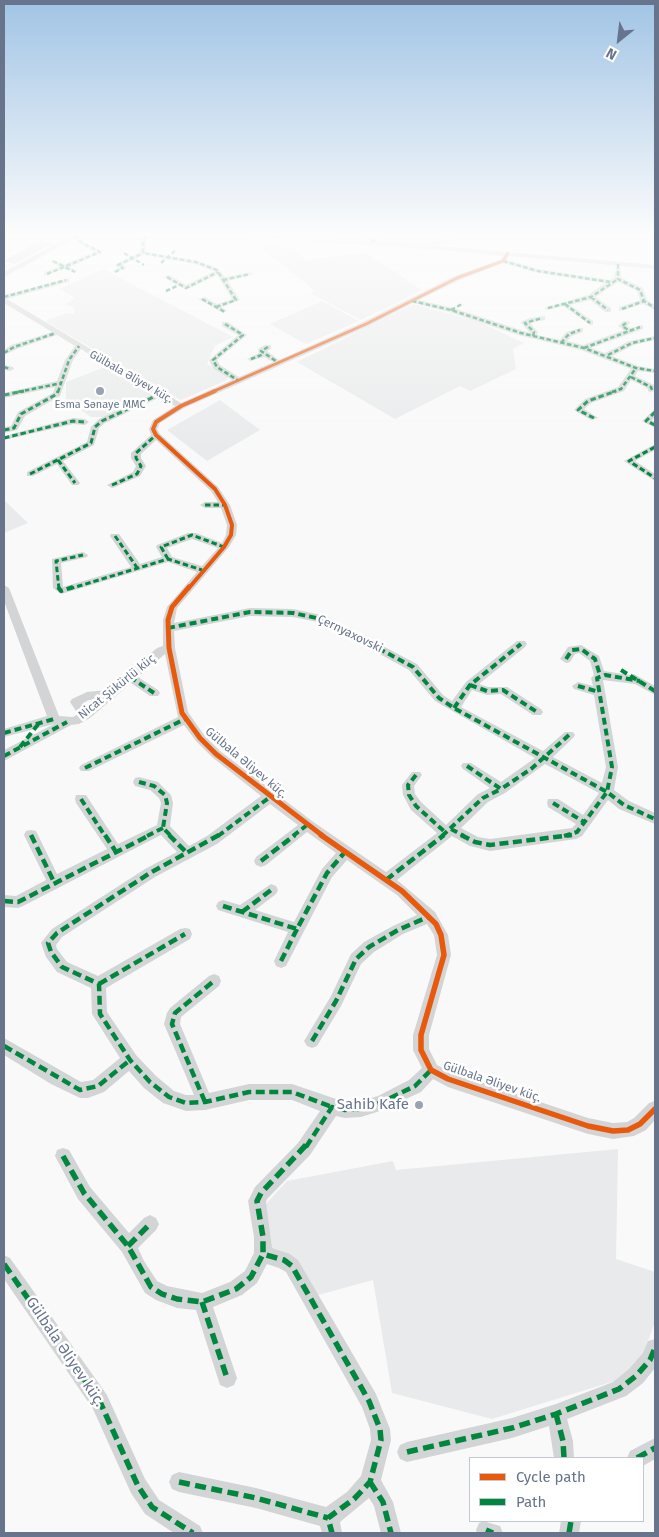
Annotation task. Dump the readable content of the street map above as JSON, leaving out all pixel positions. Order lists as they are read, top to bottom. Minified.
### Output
{"streets":{"street":["Gülbala Əliyev küç.","Çernyaxovski","Nicat Şükürlü küç"]},"places":["Esma Sənaye MMC","Sahib Kafe"],"legend":["Cycle path","Path"],"north":"bottom left"}
